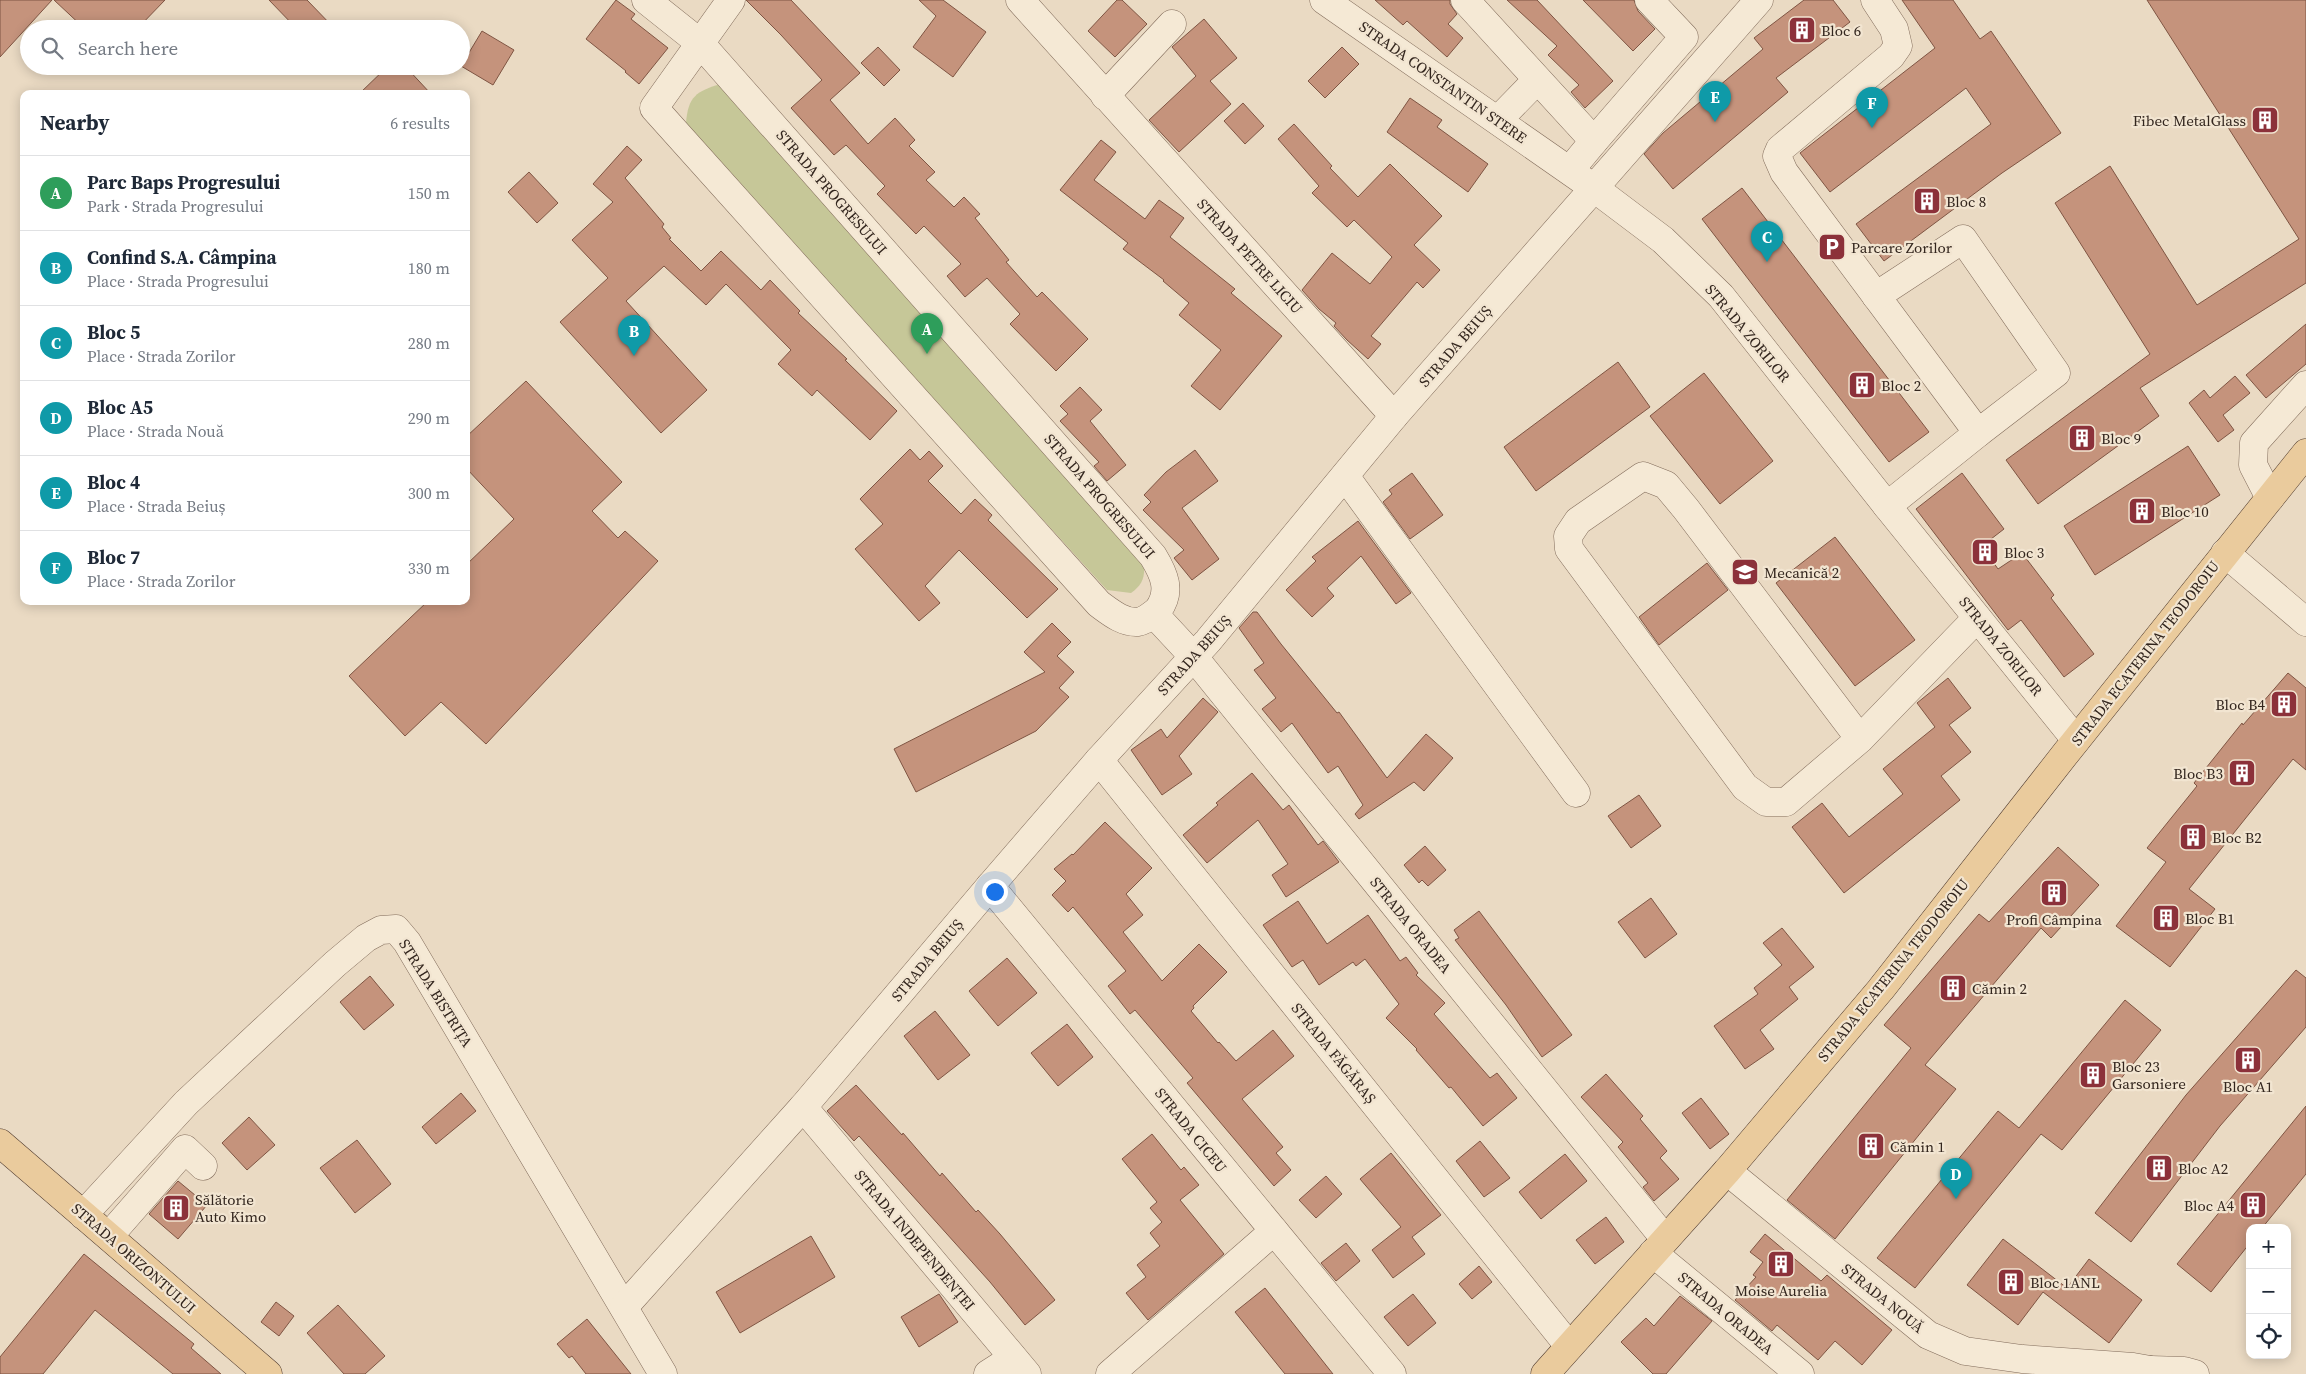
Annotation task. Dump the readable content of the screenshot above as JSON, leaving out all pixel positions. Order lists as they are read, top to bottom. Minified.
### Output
{"streets":{"main road":["STRADA ECATERINA TEODOROIU","STRADA ORIZONTULUI"],"street":["STRADA CONSTANTIN STERE","STRADA PROGRESULUI","STRADA PETRE LICIU","STRADA ZORILOR","STRADA BEIUȘ","STRADA ORADEA","STRADA BISTRIȚA","STRADA FĂGĂRAȘ","STRADA CICEU","STRADA INDEPENDENȚEI","STRADA NOUĂ"]},"crossings":[["STRADA CONSTANTIN STERE","STRADA ZORILOR"],["STRADA PROGRESULUI","STRADA ORADEA"],["STRADA PETRE LICIU","STRADA BEIUȘ"],["STRADA ZORILOR","STRADA BEIUȘ"],["STRADA ZORILOR","STRADA ECATERINA TEODOROIU"],["STRADA BEIUȘ","STRADA ORADEA"],["STRADA BEIUȘ","STRADA BISTRIȚA"],["STRADA BEIUȘ","STRADA FĂGĂRAȘ"],["STRADA BEIUȘ","STRADA CICEU"],["STRADA BEIUȘ","STRADA INDEPENDENȚEI"],["STRADA ECATERINA TEODOROIU","STRADA ORADEA"],["STRADA ECATERINA TEODOROIU","STRADA FĂGĂRAȘ"],["STRADA ECATERINA TEODOROIU","STRADA NOUĂ"],["STRADA BISTRIȚA","STRADA ORIZONTULUI"]],"places":{"building":["Bloc 6","Fibec MetalGlass","Bloc 8","Bloc 2","Bloc 9","Bloc 10","Bloc 3","Bloc B4","Bloc B3","Bloc B2","Profi Câmpina","Bloc B1","Cămin 2","Bloc A1","Bloc 23 Garsoniere","Cămin 1","Bloc A2","Bloc A4","Sălătorie Auto Kimo","Moise Aurelia","Bloc 1ANL"],"parking":["Parcare Zorilor"],"school or university":["Mecanică 2"]},"page":{"search":"Search here","pins":["E","F","C","A","B","D"],"heading":["Nearby","6 results"],"list":[{"mark":"A","name":"Parc Baps Progresului","note":"Park · Strada Progresului","value":"150 m"},{"mark":"B","name":"Confind S.A. Câmpina","note":"Place · Strada Progresului","value":"180 m"},{"mark":"C","name":"Bloc 5","note":"Place · Strada Zorilor","value":"280 m"},{"mark":"D","name":"Bloc A5","note":"Place · Strada Nouă","value":"290 m"},{"mark":"E","name":"Bloc 4","note":"Place · Strada Beiuș","value":"300 m"},{"mark":"F","name":"Bloc 7","note":"Place · Strada Zorilor","value":"330 m"}],"map_buttons":["+","−"]}}
